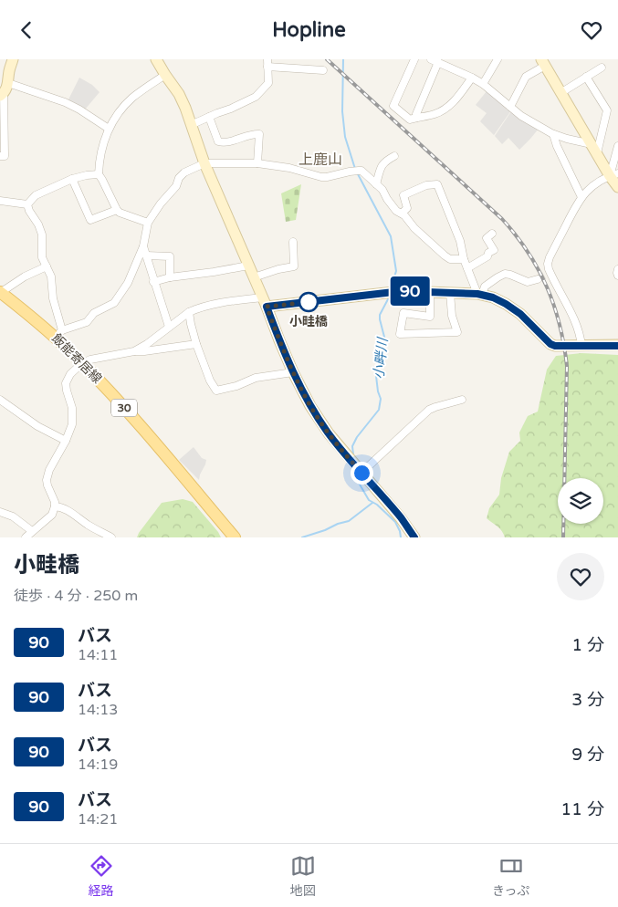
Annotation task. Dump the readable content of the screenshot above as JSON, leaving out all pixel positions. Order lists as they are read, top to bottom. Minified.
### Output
{"streets":{"main road":["飯能寄居線","30"]},"districts":["上鹿山"],"water":["小畔川"],"places":["小畦橋"],"lines":["bus line 90"],"page":{"header":"Hopline","on_map":"90","heading":["小畦橋","徒歩 · 4 分 · 250 m"],"list":[{"mark":"90","name":"バス","note":"14:11","value":"1 分"},{"mark":"90","name":"バス","note":"14:13","value":"3 分"},{"mark":"90","name":"バス","note":"14:19","value":"9 分"},{"mark":"90","name":"バス","note":"14:21","value":"11 分"}],"tabs":["経路","地図","きっぷ"]}}
